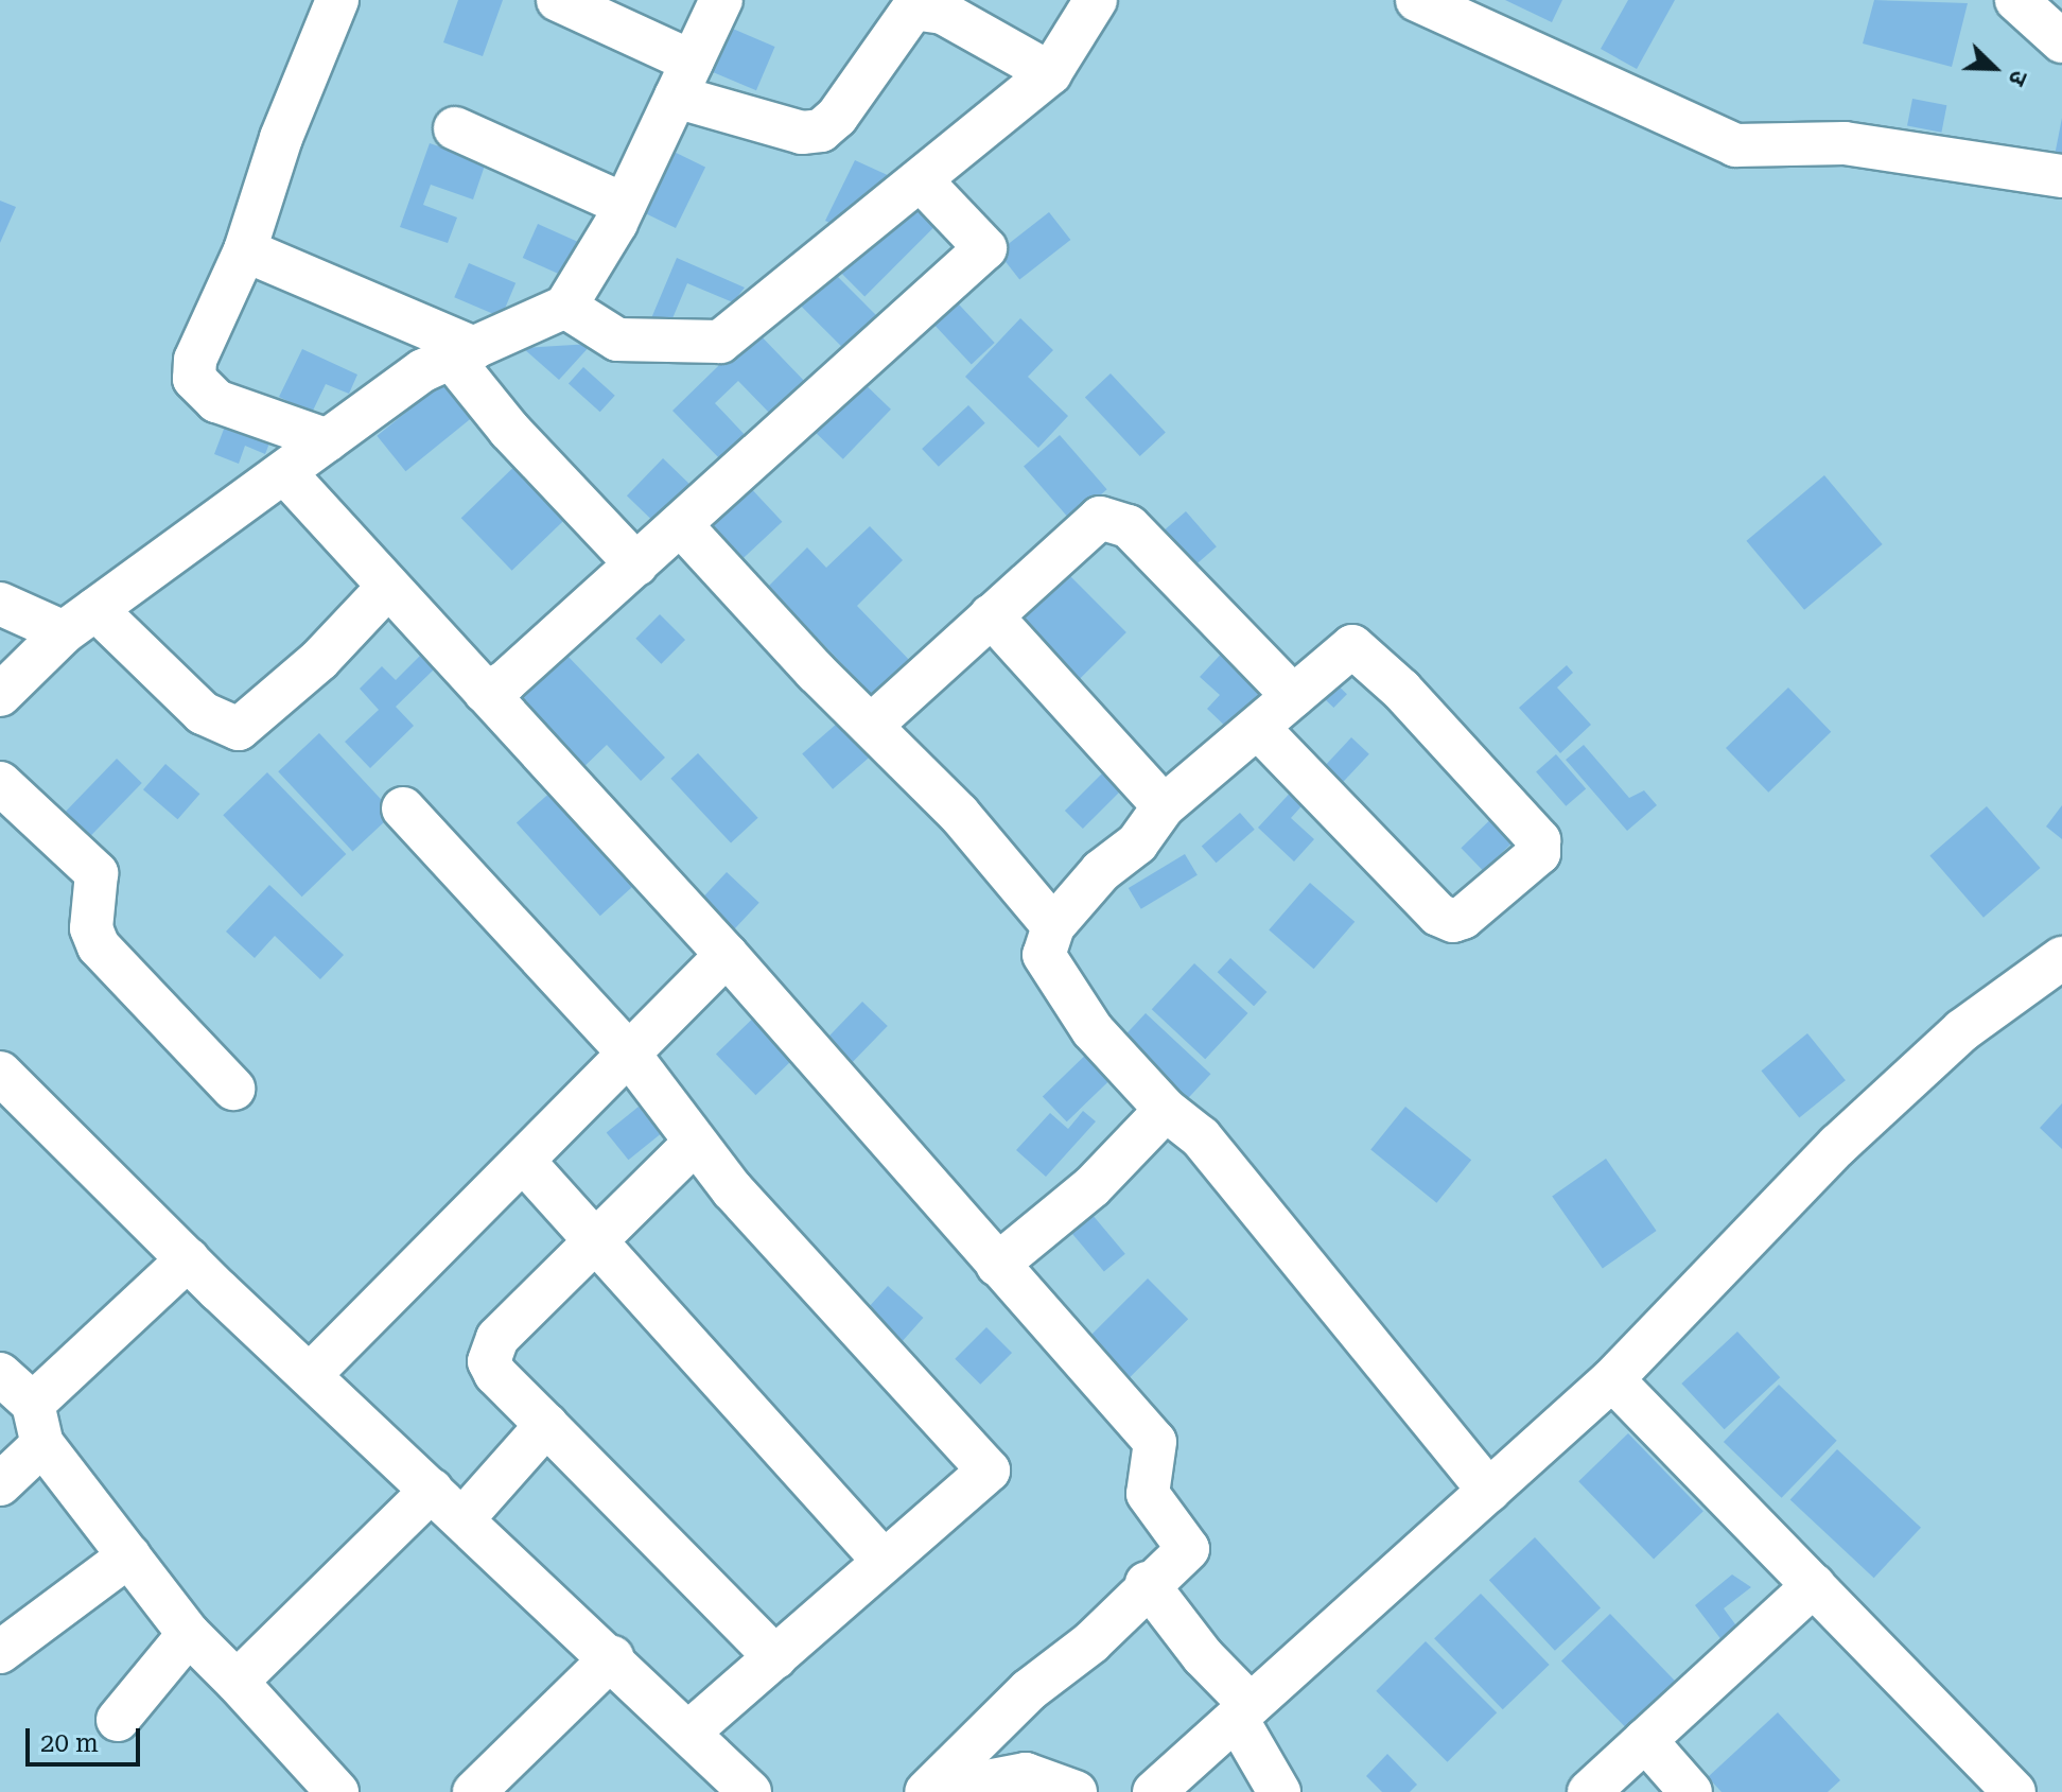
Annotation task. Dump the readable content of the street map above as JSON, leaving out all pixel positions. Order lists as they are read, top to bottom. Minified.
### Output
{"scale_bar":"20 m","north":"bottom right"}
